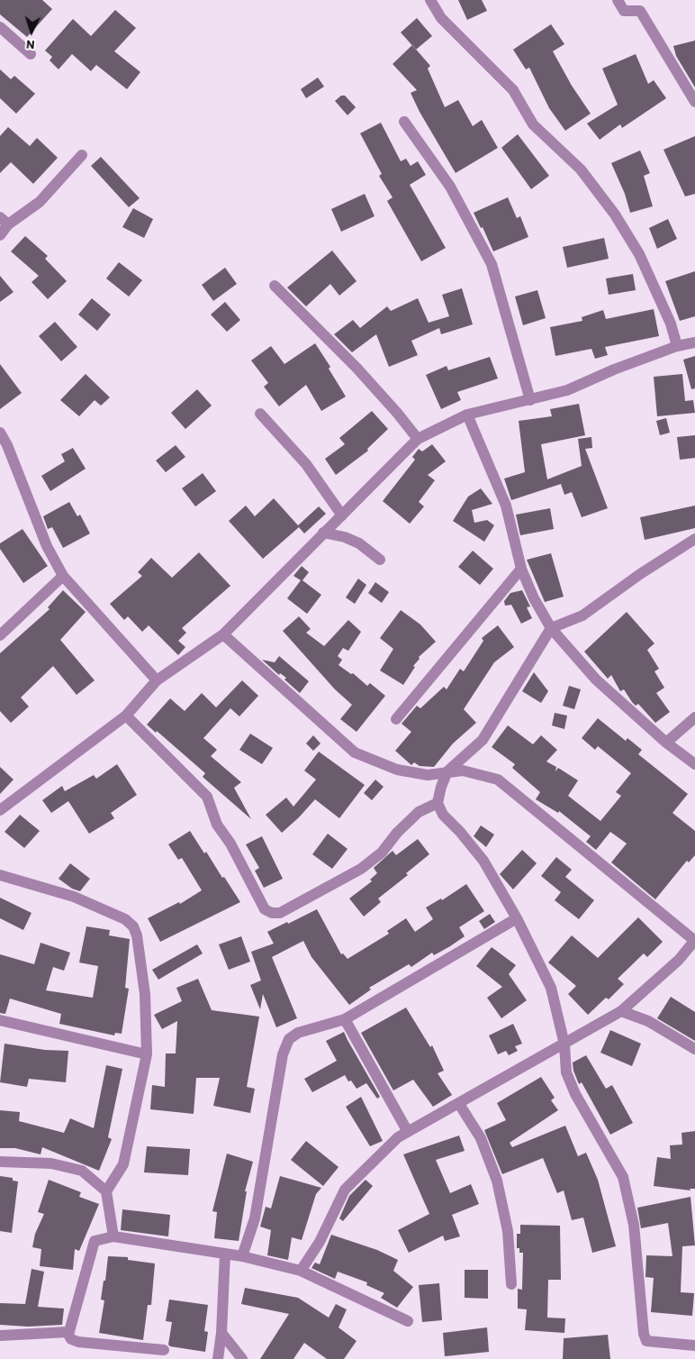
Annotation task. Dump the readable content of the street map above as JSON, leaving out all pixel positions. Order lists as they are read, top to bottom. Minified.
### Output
{"north":"bottom"}
